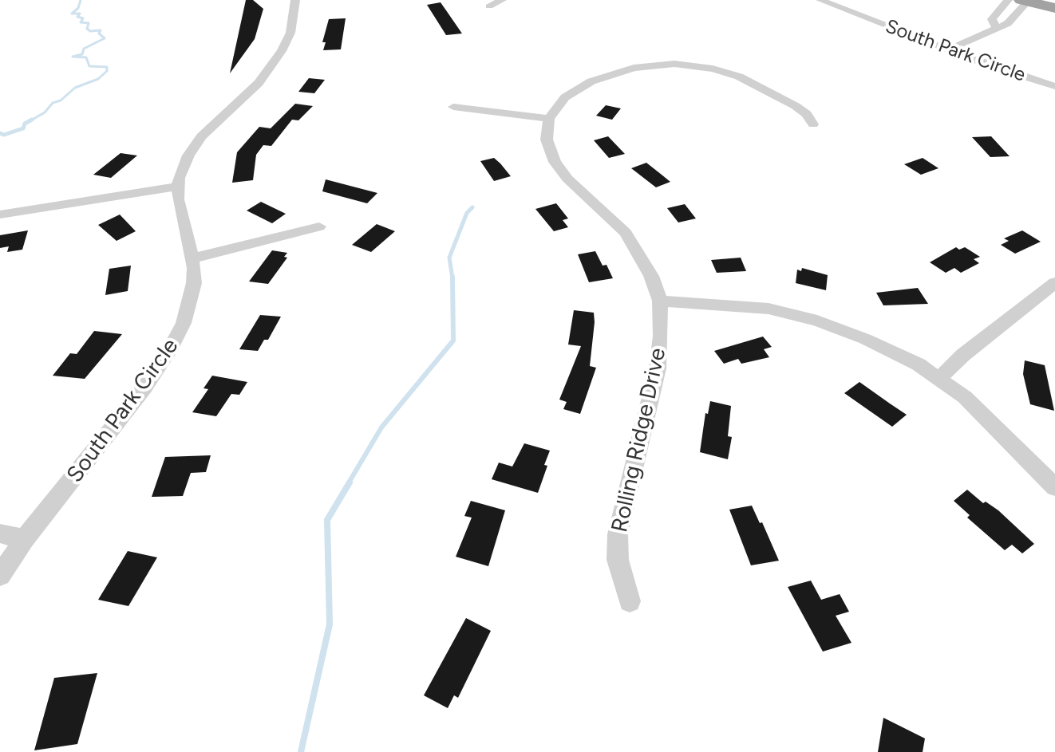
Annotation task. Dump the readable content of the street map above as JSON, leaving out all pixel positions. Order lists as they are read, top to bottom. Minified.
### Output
{"streets":{"street":["South Park Circle","Rolling Ridge Drive"]}}
